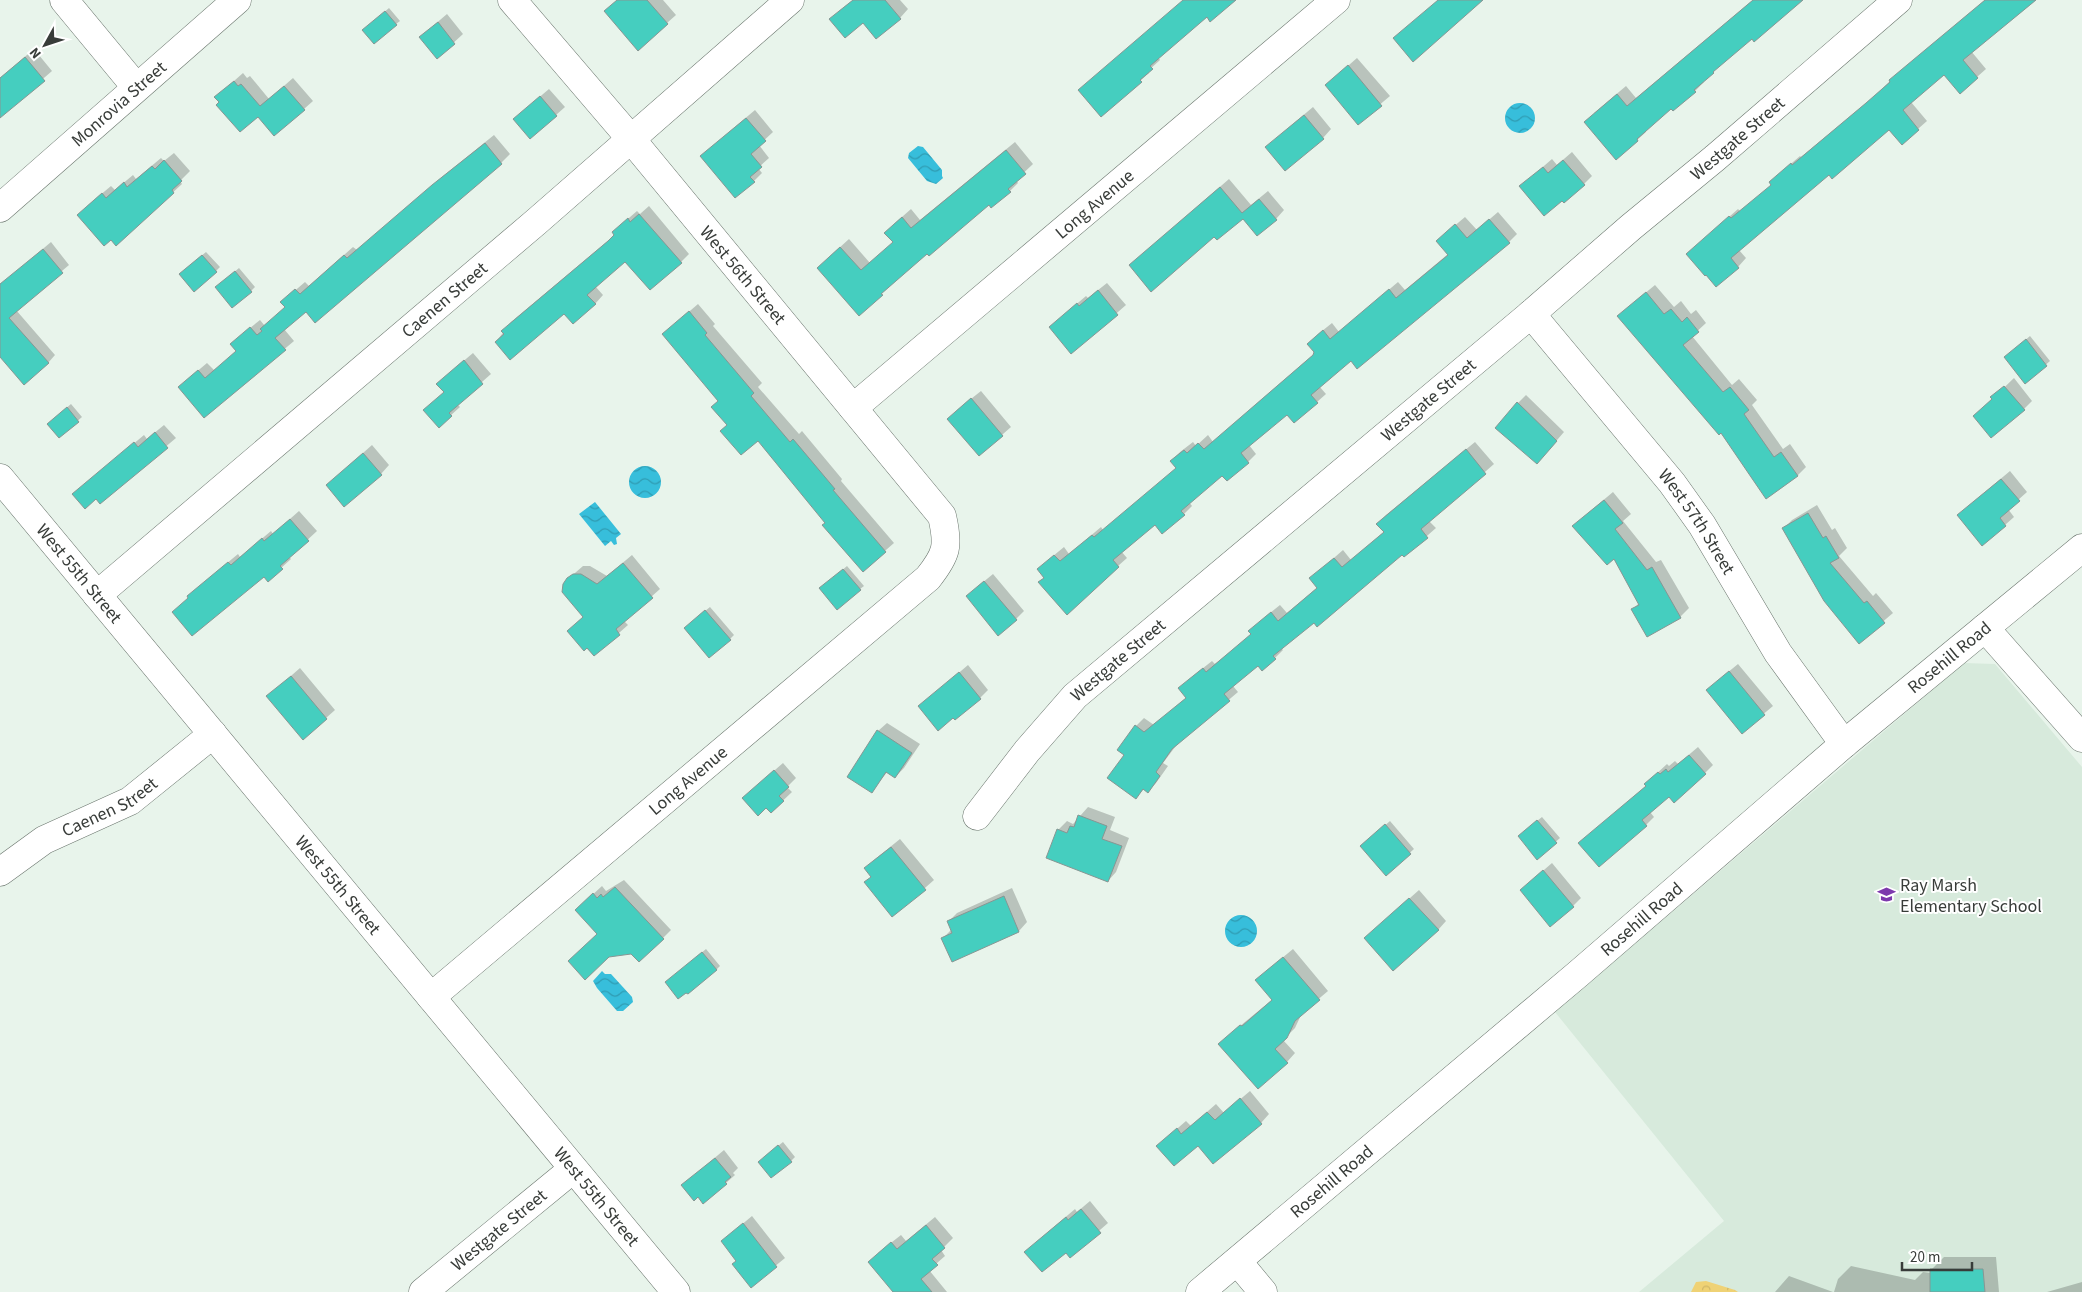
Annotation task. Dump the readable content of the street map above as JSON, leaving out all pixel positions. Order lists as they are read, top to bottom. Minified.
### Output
{"streets":{"street":["Monrovia Street","Westgate Street","Long Avenue","West 56th Street","Caenen Street","West 57th Street","West 55th Street","Rosehill Road"]},"crossings":[["Westgate Street","West 57th Street"],["Westgate Street","West 55th Street"],["Long Avenue","West 56th Street"],["Long Avenue","West 55th Street"],["West 56th Street","Caenen Street"],["Caenen Street","West 55th Street"],["West 57th Street","Rosehill Road"]],"places":{"school or university":["Ray Marsh Elementary School"]},"scale_bar":"20 m","north":"bottom left"}
